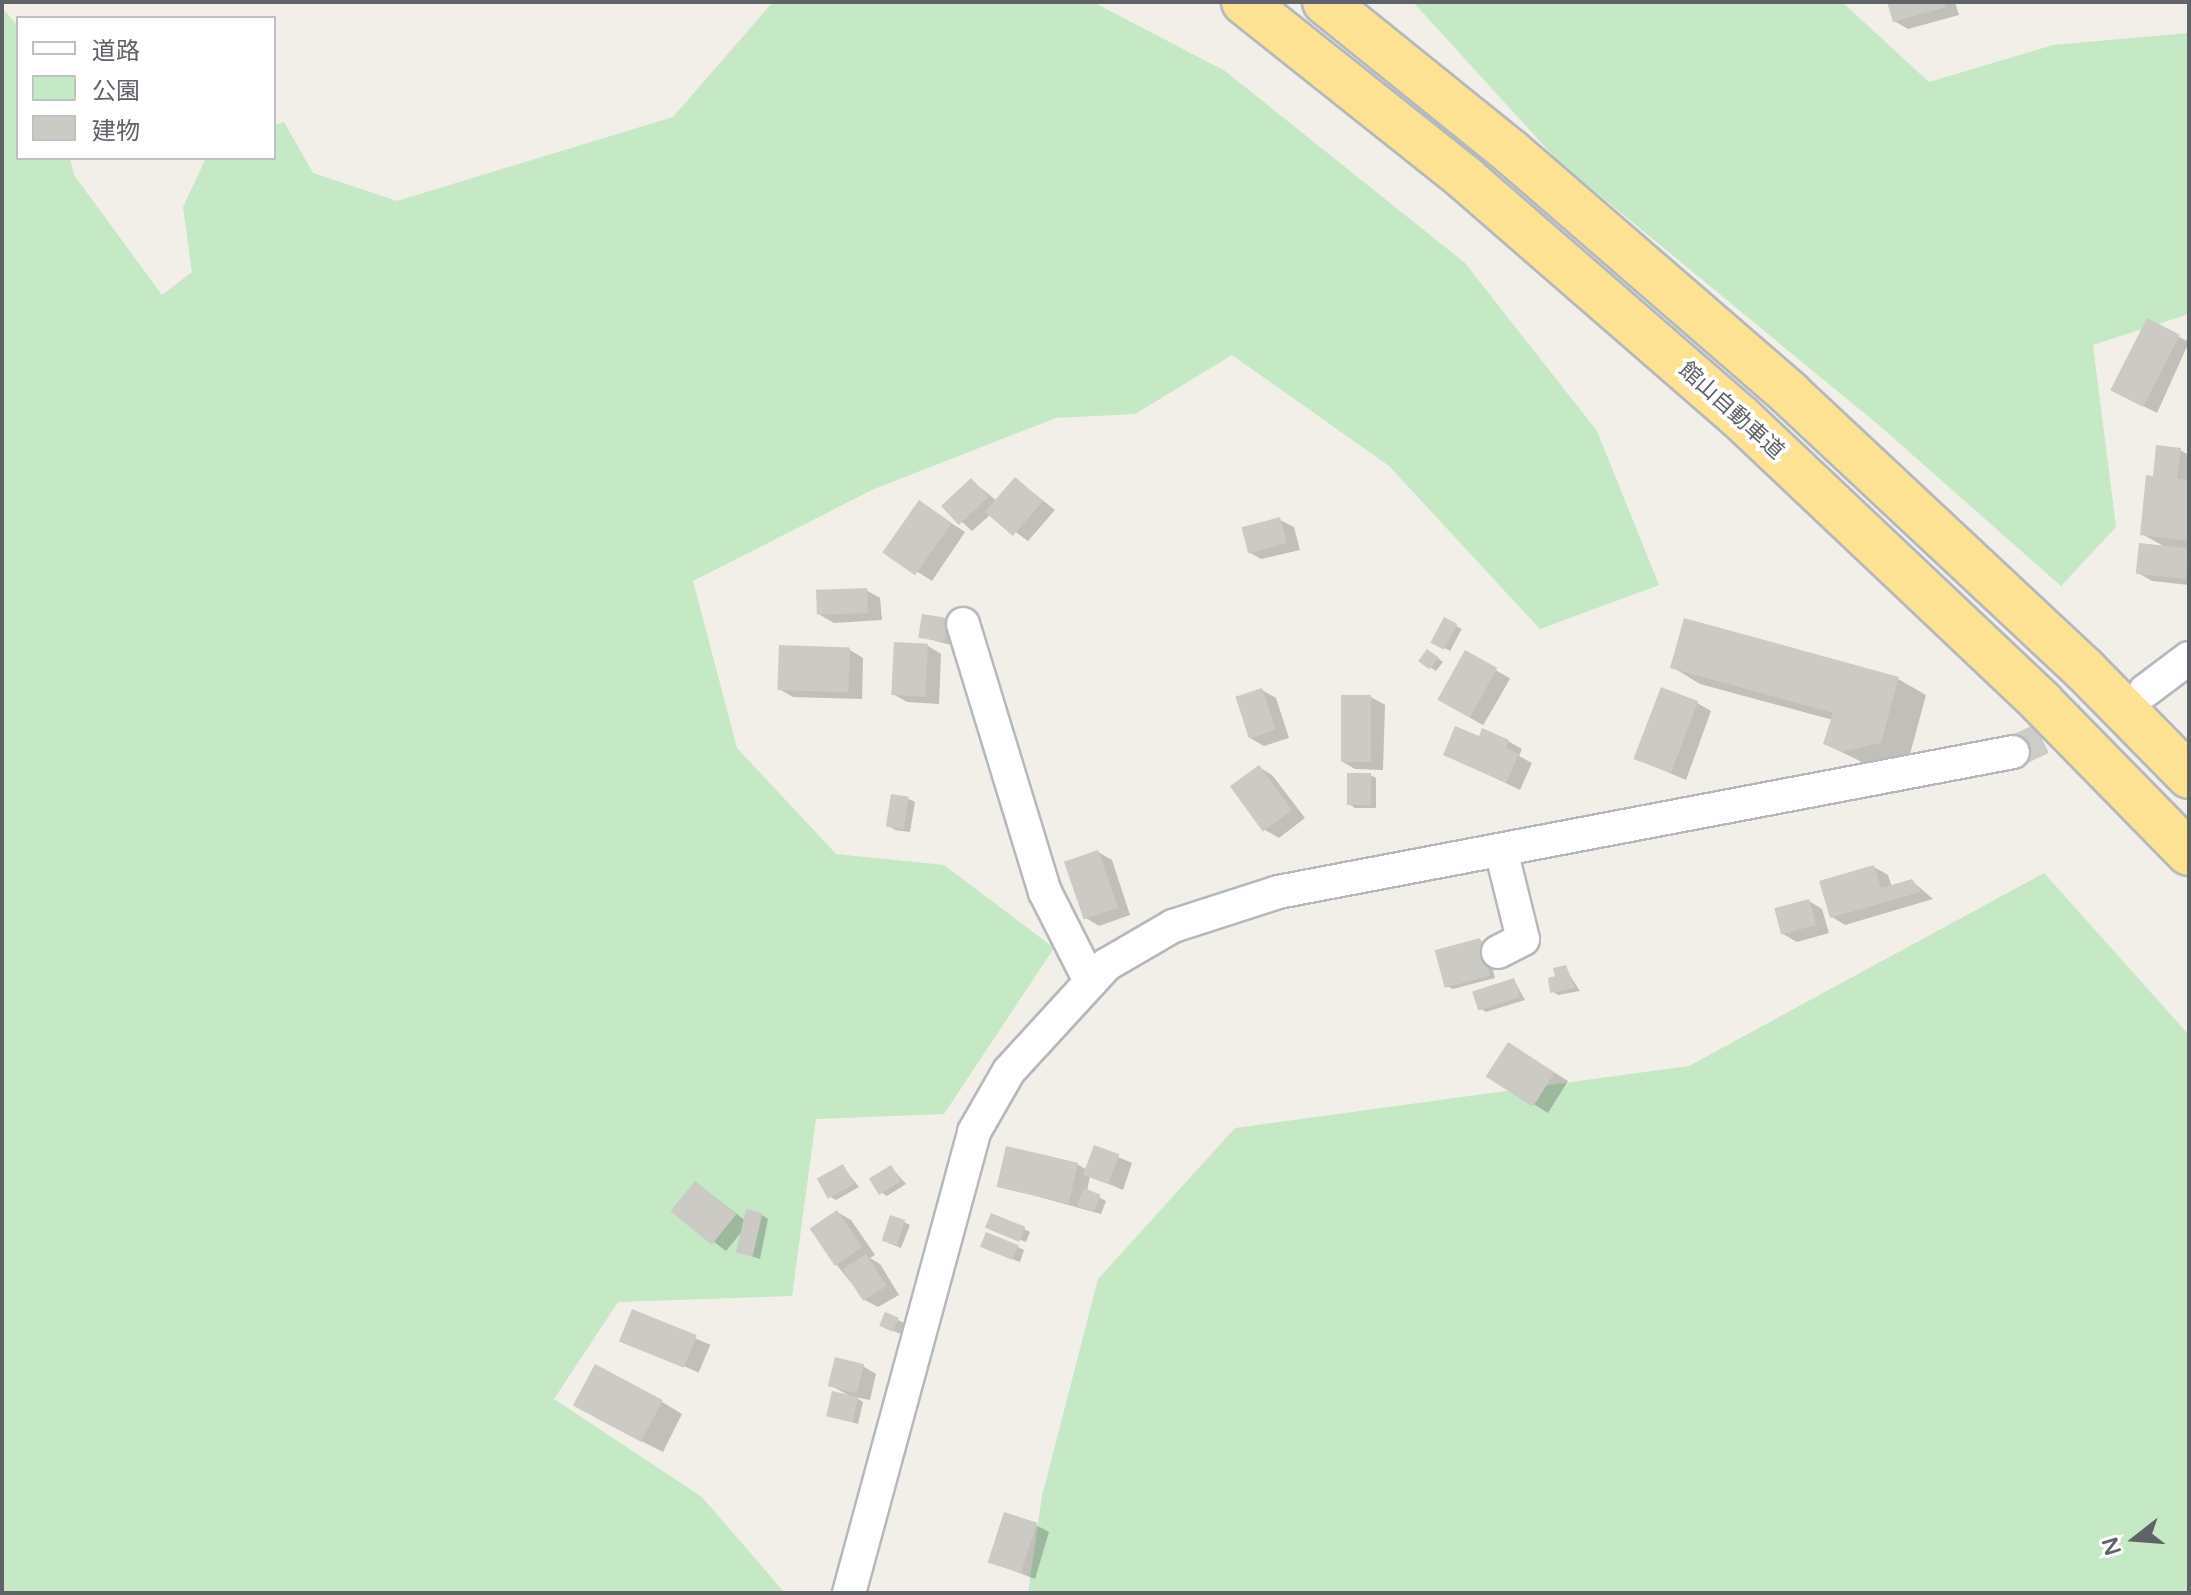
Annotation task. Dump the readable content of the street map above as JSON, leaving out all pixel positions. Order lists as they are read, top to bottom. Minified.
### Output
{"streets":{"highway":["館山自動車道"]},"legend":["道路","公園","建物"],"north":"left"}
